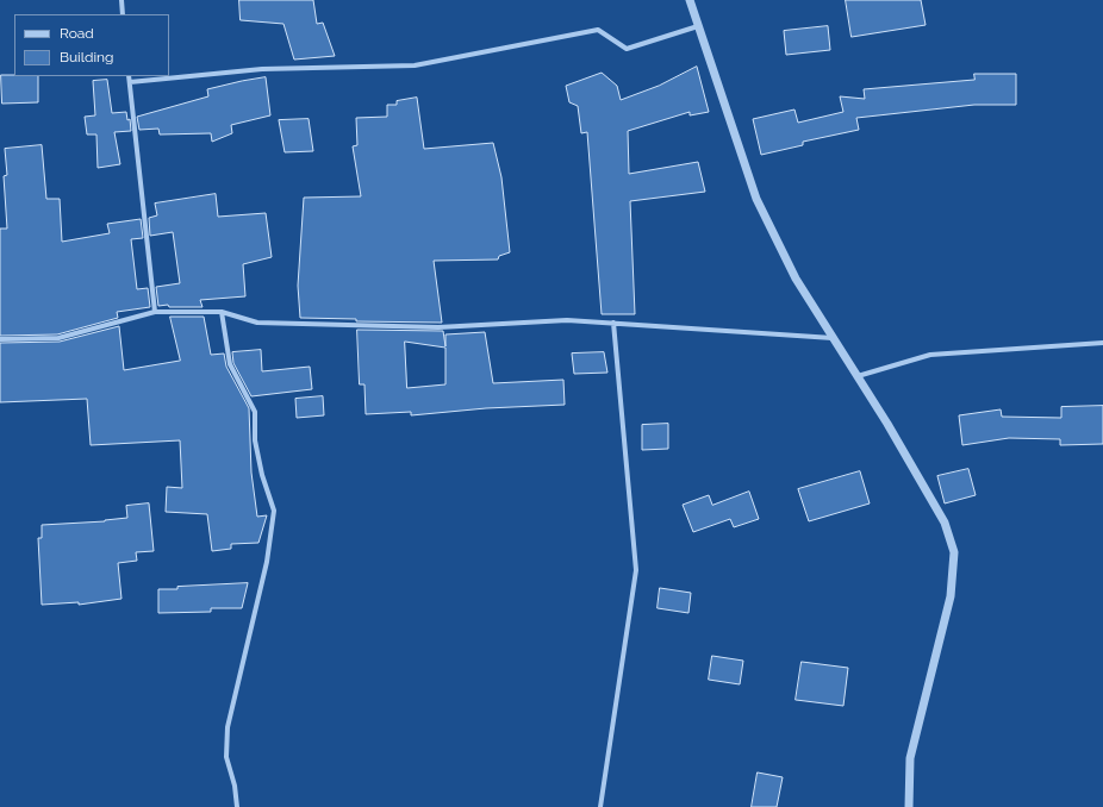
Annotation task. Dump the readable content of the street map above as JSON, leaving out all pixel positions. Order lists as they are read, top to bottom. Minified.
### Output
{"legend":["Road","Building"]}
